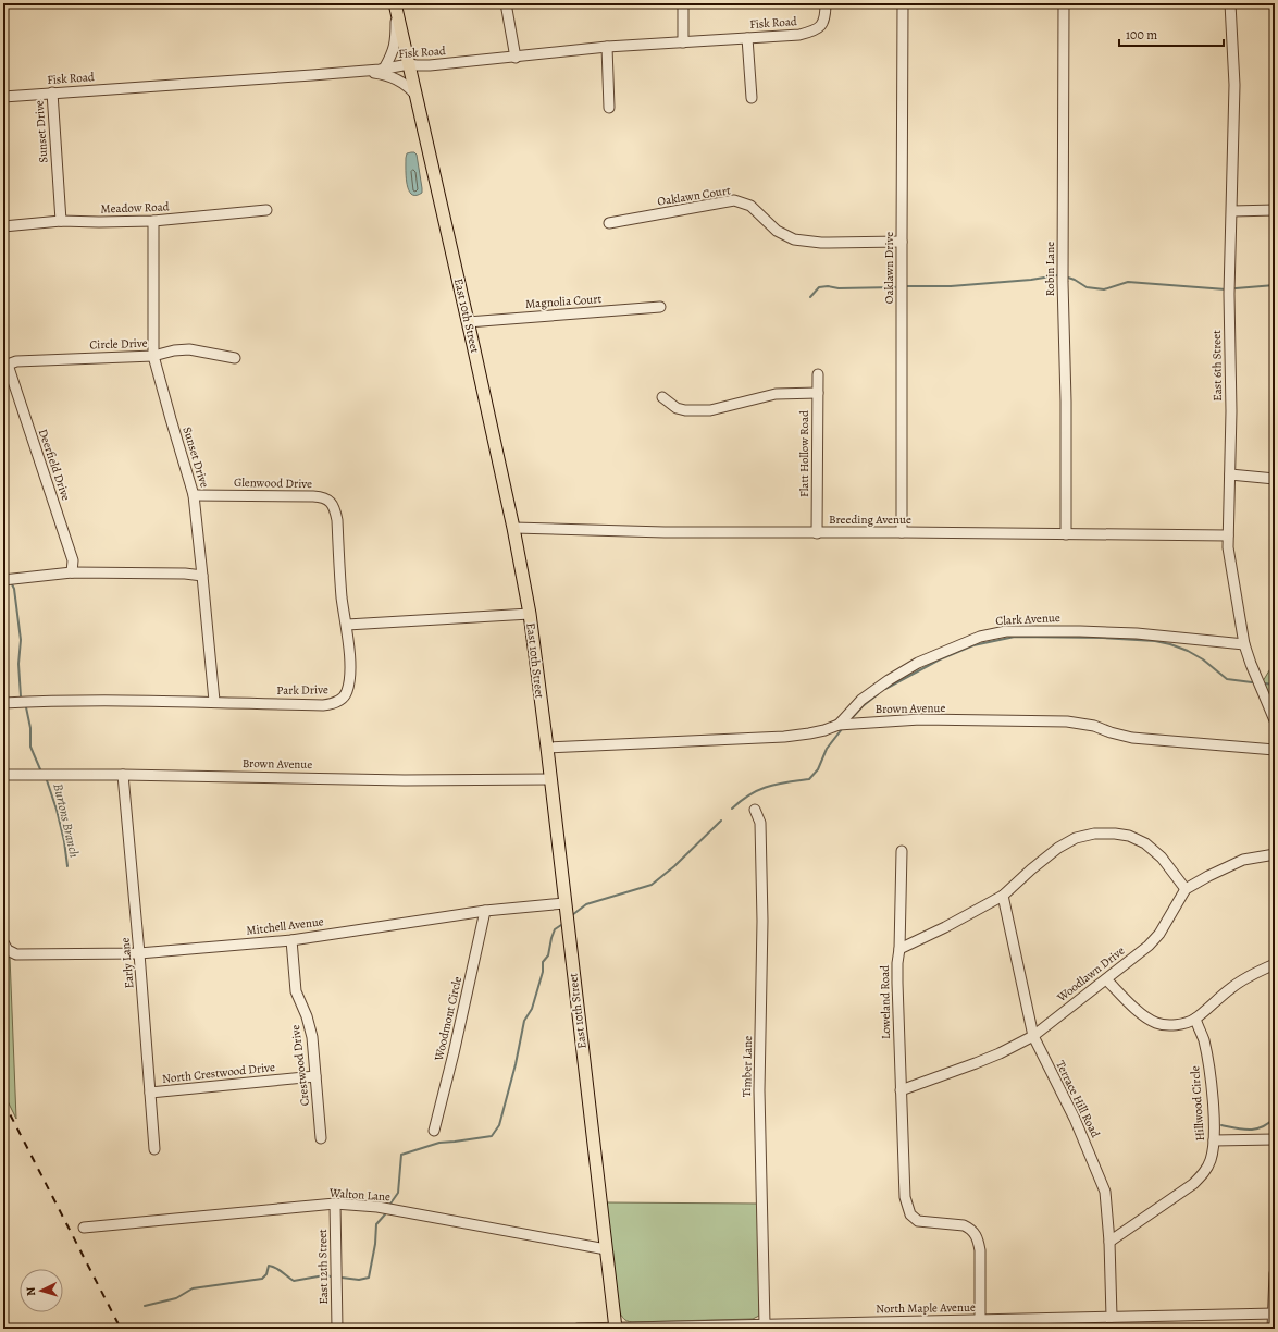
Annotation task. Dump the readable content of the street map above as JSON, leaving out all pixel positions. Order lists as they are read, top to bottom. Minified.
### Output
{"streets":{"main road":["East 10th Street"],"street":["Fisk Road","Sunset Drive","Oaklawn Court","Meadow Road","Oaklawn Drive","Robin Lane","Magnolia Court","Circle Drive","East 6th Street","Flatt Hollow Road","Deerfield Drive","Glenwood Drive","Breeding Avenue","Clark Avenue","Park Drive","Brown Avenue","Mitchell Avenue","Early Lane","Woodlawn Drive","Loweland Road","Woodmont Circle","Crestwood Drive","Timber Lane","North Crestwood Drive","Terrace Hill Road","Hillwood Circle","Walton Lane","East 12th Street","North Maple Avenue"]},"crossings":[["Fisk Road","Sunset Drive"],["Fisk Road","East 10th Street"],["Sunset Drive","Meadow Road"],["Sunset Drive","Circle Drive"],["Sunset Drive","Glenwood Drive"],["Sunset Drive","Park Drive"],["Oaklawn Court","Oaklawn Drive"],["Oaklawn Drive","Breeding Avenue"],["Robin Lane","Breeding Avenue"],["Magnolia Court","East 10th Street"],["East 10th Street","Breeding Avenue"],["East 10th Street","Brown Avenue"],["East 10th Street","Mitchell Avenue"],["East 10th Street","Walton Lane"],["East 10th Street","North Maple Avenue"],["Circle Drive","Deerfield Drive"],["East 6th Street","Breeding Avenue"],["East 6th Street","Clark Avenue"],["Flatt Hollow Road","Breeding Avenue"],["Glenwood Drive","Park Drive"],["Clark Avenue","Brown Avenue"],["Brown Avenue","Early Lane"],["Mitchell Avenue","Early Lane"],["Mitchell Avenue","Woodmont Circle"],["Mitchell Avenue","Crestwood Drive"],["Early Lane","North Crestwood Drive"],["Woodlawn Drive","Loweland Road"],["Woodlawn Drive","Terrace Hill Road"],["Loweland Road","Terrace Hill Road"],["Loweland Road","North Maple Avenue"],["Crestwood Drive","North Crestwood Drive"],["Timber Lane","North Maple Avenue"],["Terrace Hill Road","Hillwood Circle"],["Terrace Hill Road","North Maple Avenue"],["Walton Lane","East 12th Street"]],"water":["Burtons Branch"],"scale_bar":"100 m","north":"left"}
